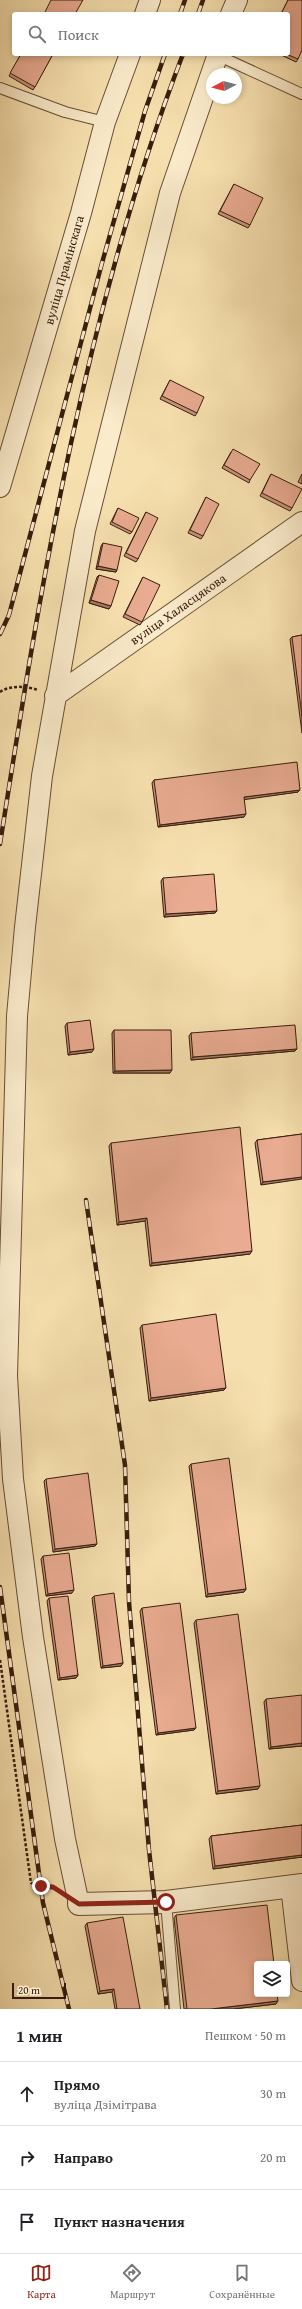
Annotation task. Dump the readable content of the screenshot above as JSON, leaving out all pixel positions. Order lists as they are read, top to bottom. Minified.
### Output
{"streets":{"street":["вуліца Прамінскага","вуліца Халасцякова"]},"scale_bar":"20 m","north":"left","page":{"search":"Поиск","scale":"20 m","heading":["1 мин","Пешком · 50 m"],"list":[["Прямо","вуліца Дзімітрава","30 m"],["Направо","20 m"],"Пункт назначения"],"nav":["Карта","Маршрут","Сохранённые"]}}
